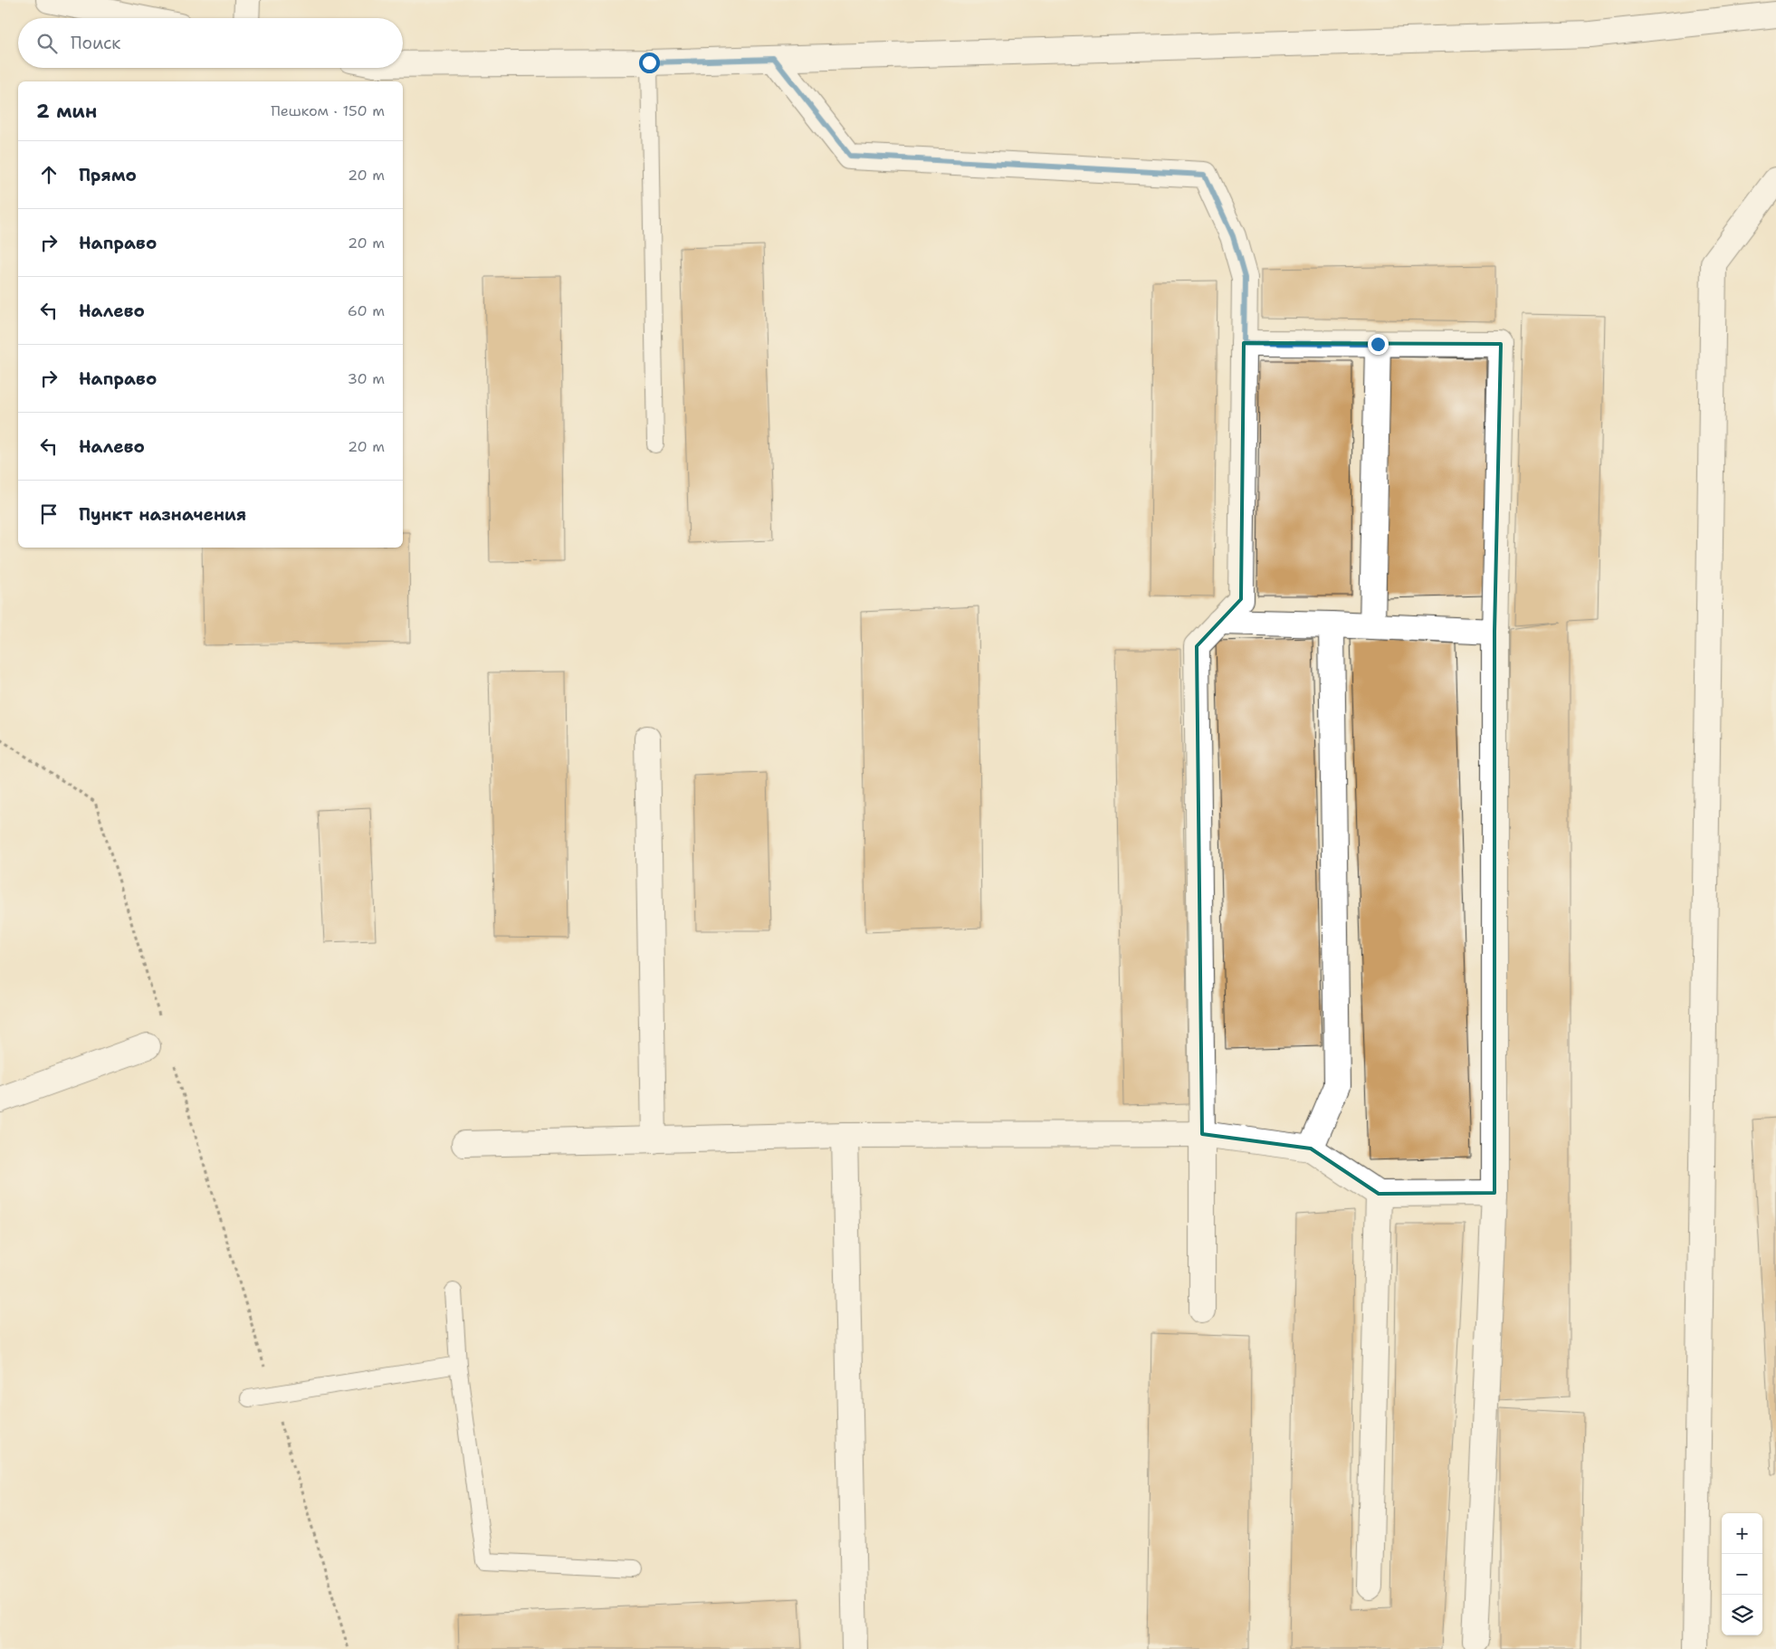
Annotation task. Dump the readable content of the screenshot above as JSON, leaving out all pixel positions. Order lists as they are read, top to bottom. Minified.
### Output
{"page":{"search":"Поиск","heading":["2 мин","Пешком · 150 m"],"list":[["Прямо","20 m"],["Направо","20 m"],["Налево","60 m"],["Направо","30 m"],["Налево","20 m"],"Пункт назначения"],"map_buttons":["+","−"]}}
